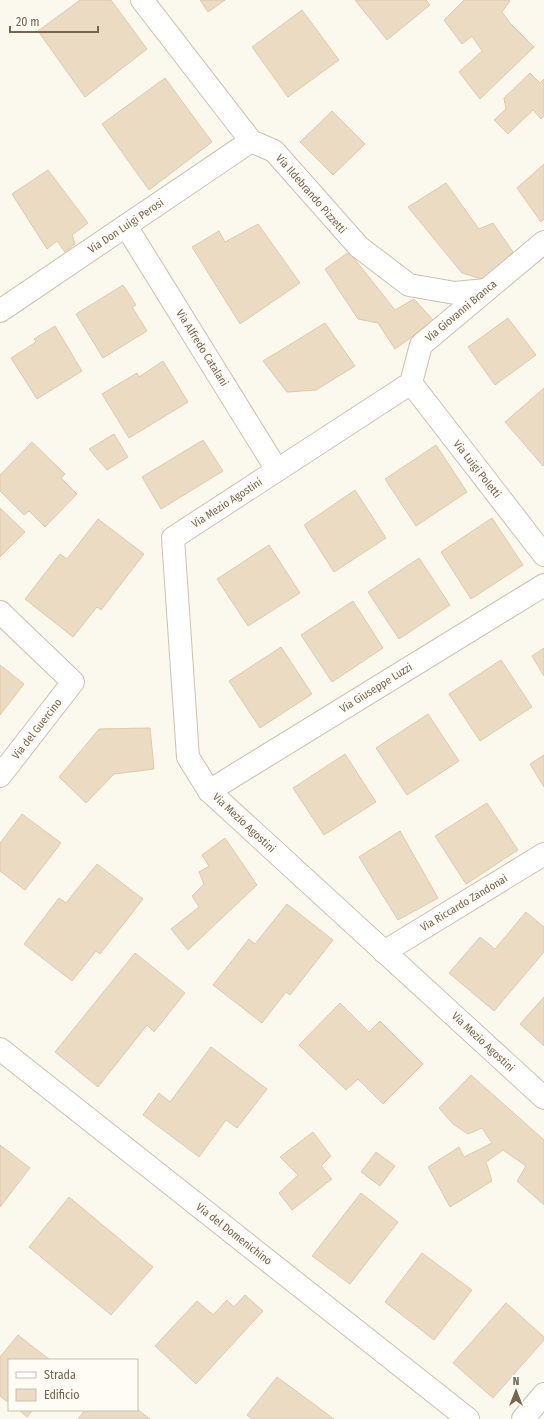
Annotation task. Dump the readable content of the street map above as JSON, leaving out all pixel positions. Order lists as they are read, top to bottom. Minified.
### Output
{"streets":{"street":["Via Ildebrando Pizzetti","Via Don Luigi Perosi","Via Giovanni Branca","Via Alfredo Catalani","Via Luigi Poletti","Via Mezio Agostini","Via Giuseppe Luzzi","Via del Guercino","Via Riccardo Zandonai","Via del Domenichino"]},"crossings":[["Via Ildebrando Pizzetti","Via Don Luigi Perosi"],["Via Ildebrando Pizzetti","Via Giovanni Branca"],["Via Don Luigi Perosi","Via Alfredo Catalani"],["Via Giovanni Branca","Via Luigi Poletti"],["Via Alfredo Catalani","Via Mezio Agostini"],["Via Mezio Agostini","Via Giuseppe Luzzi"],["Via Mezio Agostini","Via Riccardo Zandonai"]],"legend":["Strada","Edificio"],"scale_bar":"20 m","north":"top"}
